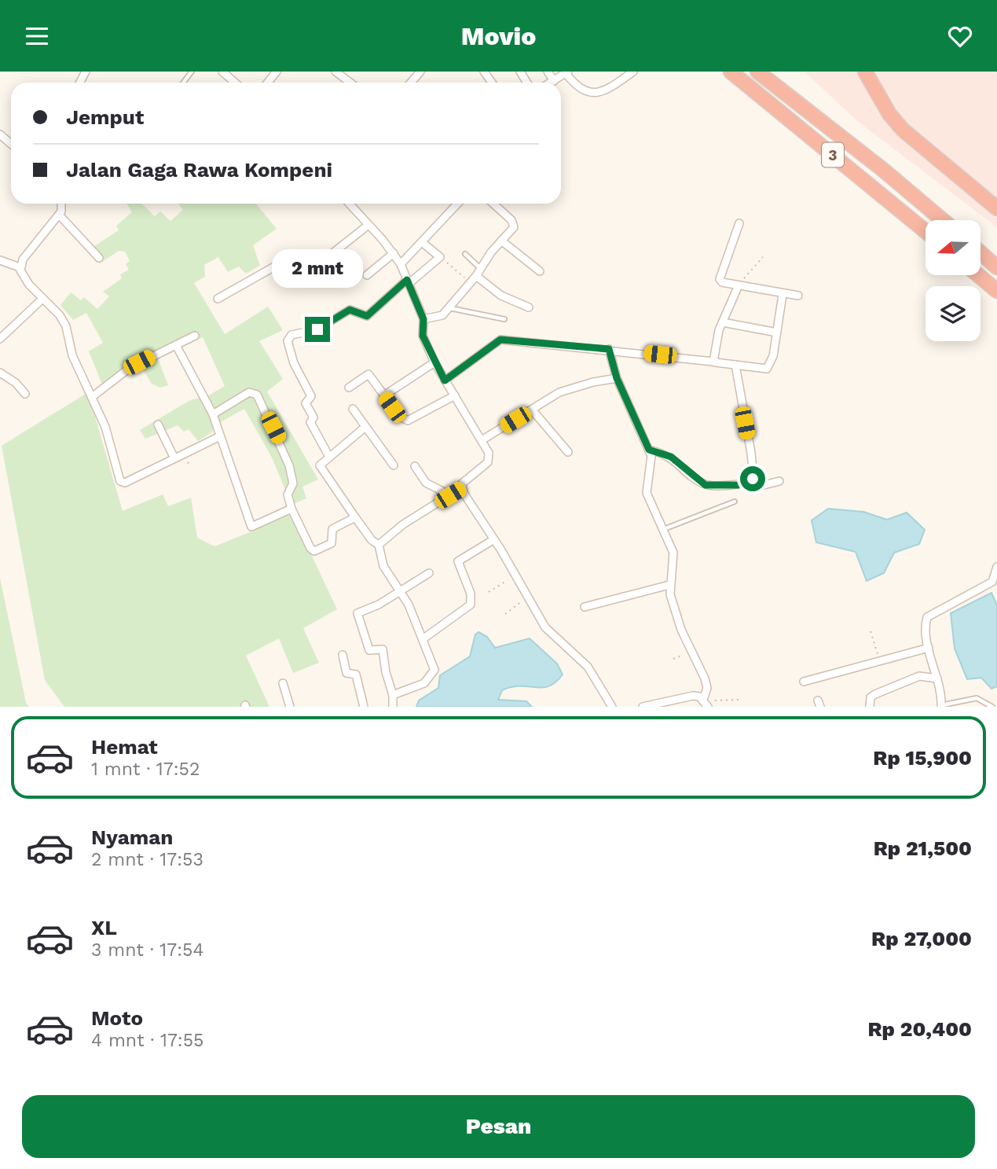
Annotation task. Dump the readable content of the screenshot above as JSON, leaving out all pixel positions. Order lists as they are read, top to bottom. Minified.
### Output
{"streets":{"highway":["3"]},"north":"left","page":{"header":"Movio","banner":["Jemput","Jalan Gaga Rawa Kompeni"],"bubble":"2 mnt","list":[{"name":"Hemat","note":"1 mnt · 17:52","value":"Rp 15,900"},{"name":"Nyaman","note":"2 mnt · 17:53","value":"Rp 21,500"},{"name":"XL","note":"3 mnt · 17:54","value":"Rp 27,000"},{"name":"Moto","note":"4 mnt · 17:55","value":"Rp 20,400"}],"buttons":"Pesan"}}
